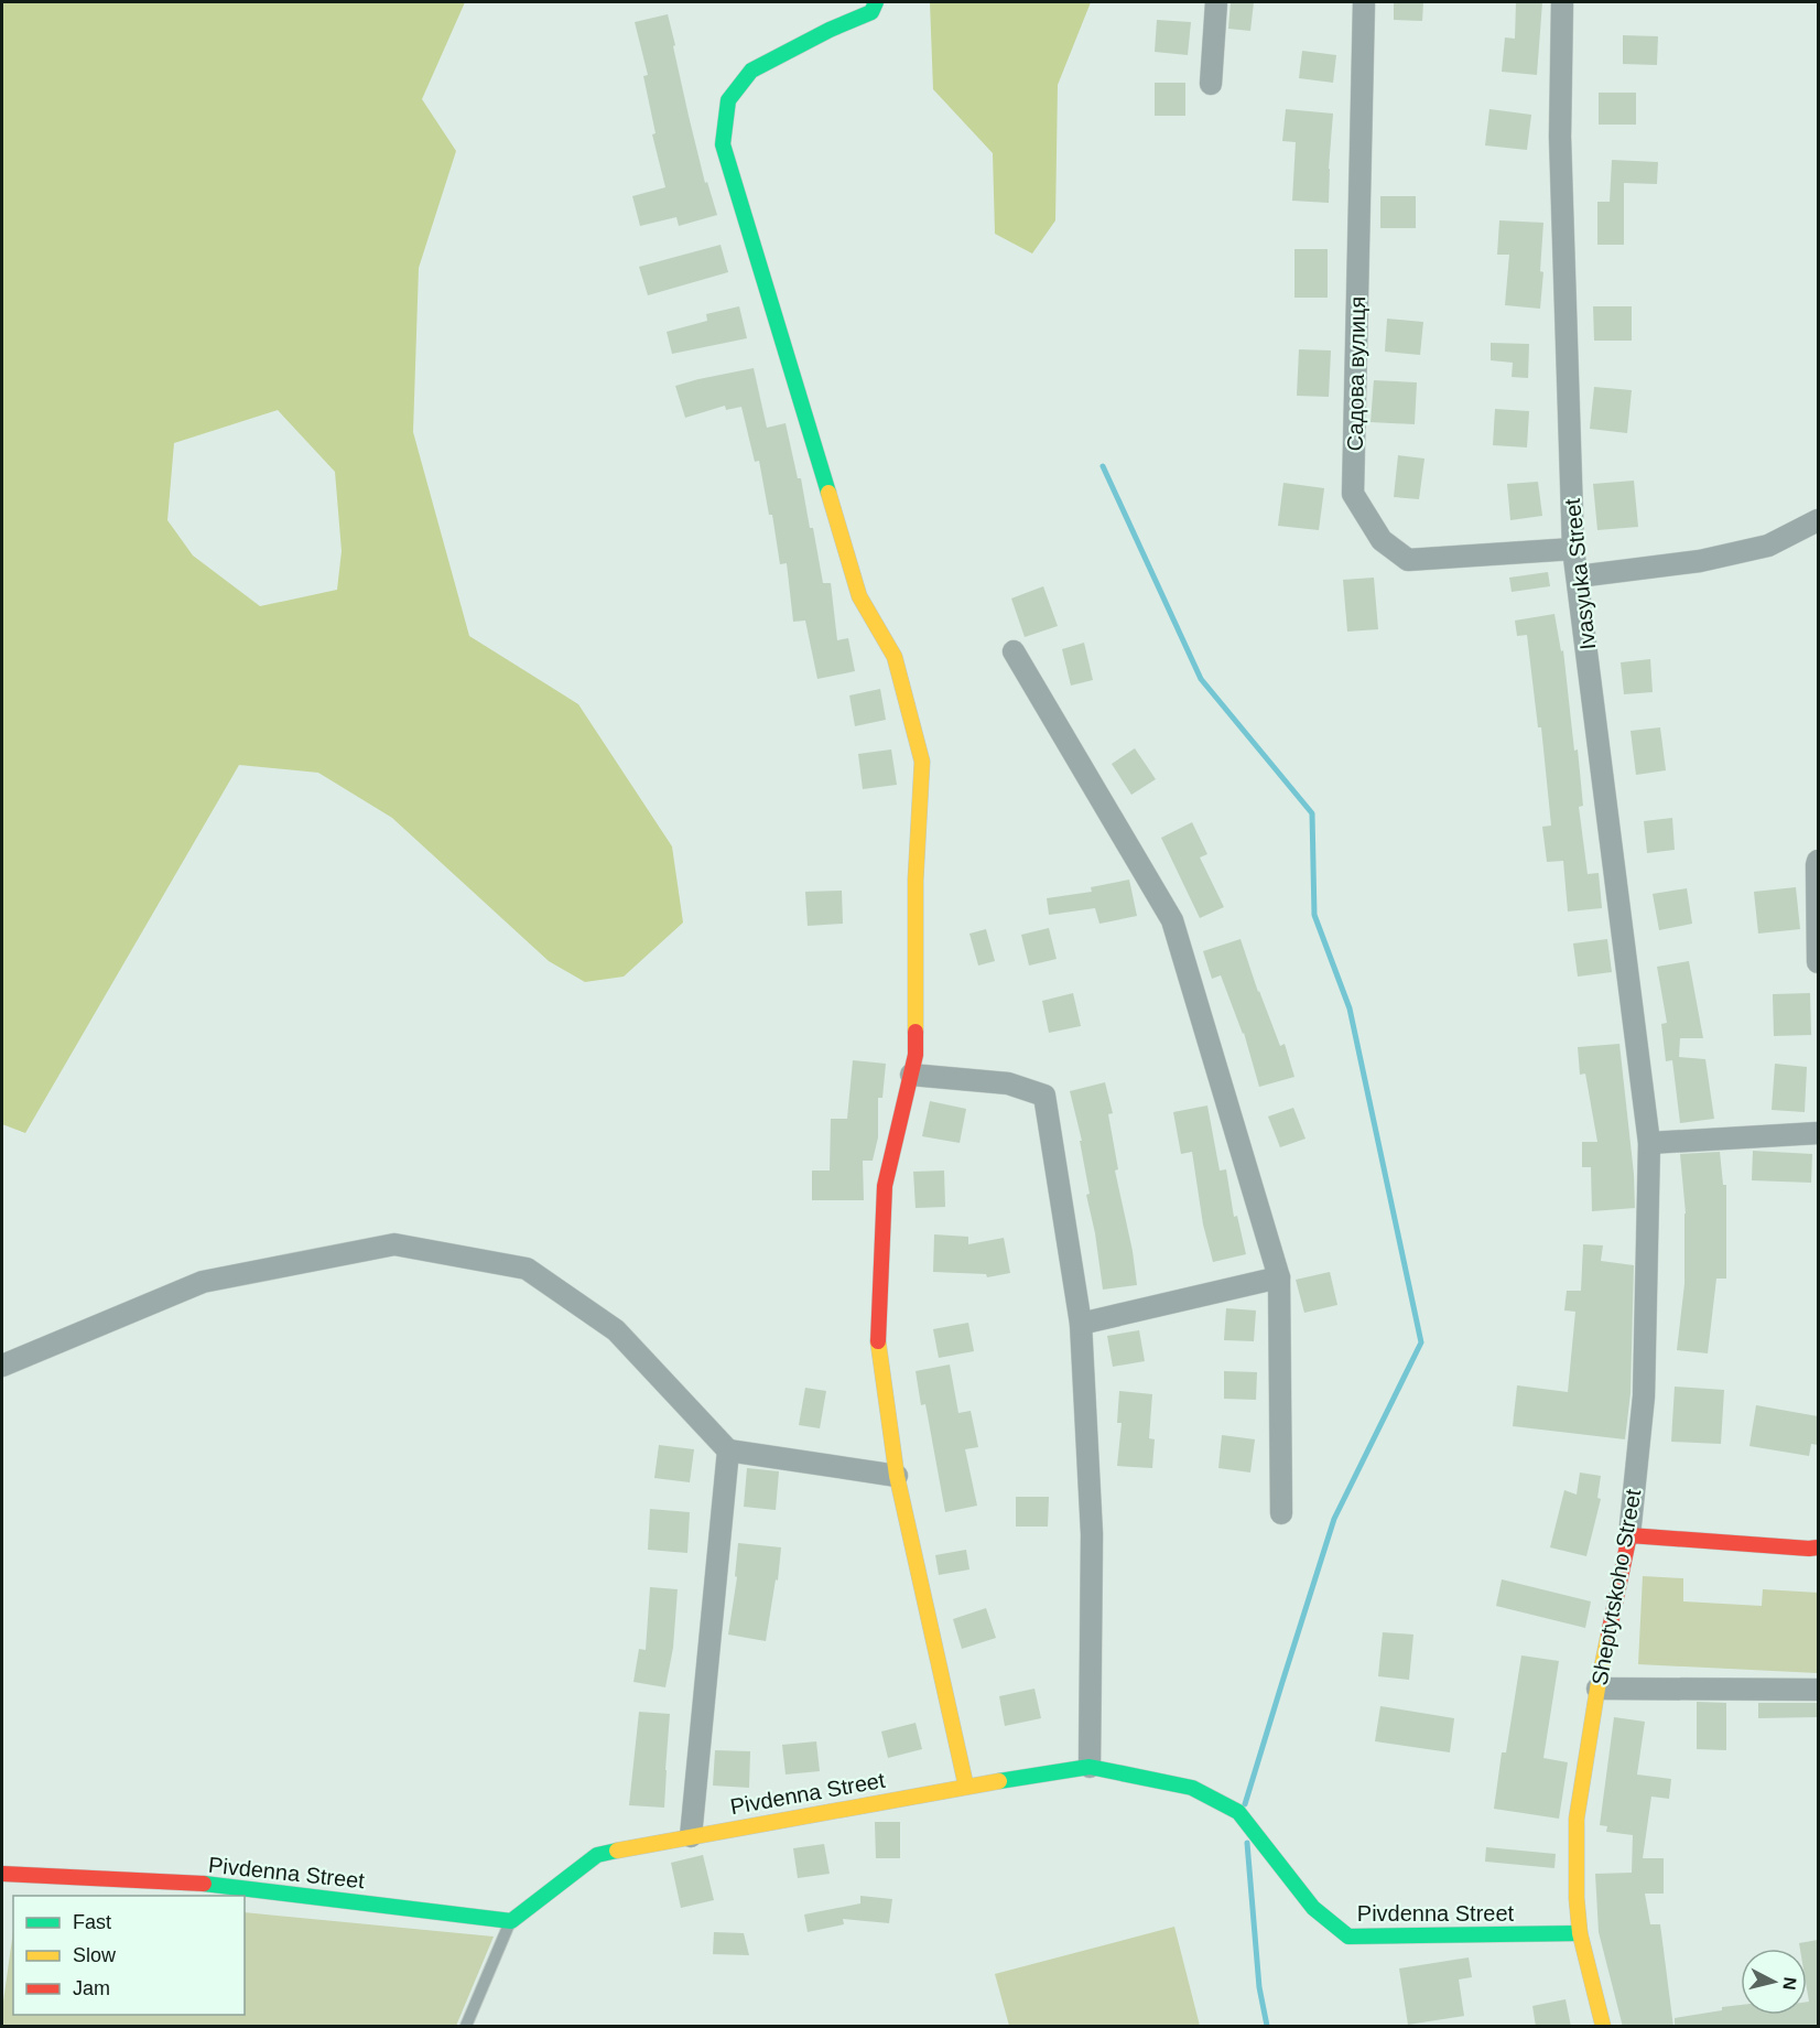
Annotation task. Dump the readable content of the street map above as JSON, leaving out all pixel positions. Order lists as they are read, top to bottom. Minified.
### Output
{"streets":{"street":["Садова вулиця","Ivasyuka Street","Sheptytskoho Street","Pivdenna Street"]},"crossings":[["Садова вулиця","Ivasyuka Street"],["Ivasyuka Street","Sheptytskoho Street"],["Sheptytskoho Street","Pivdenna Street"]],"legend":["Fast","Slow","Jam"],"north":"right"}
